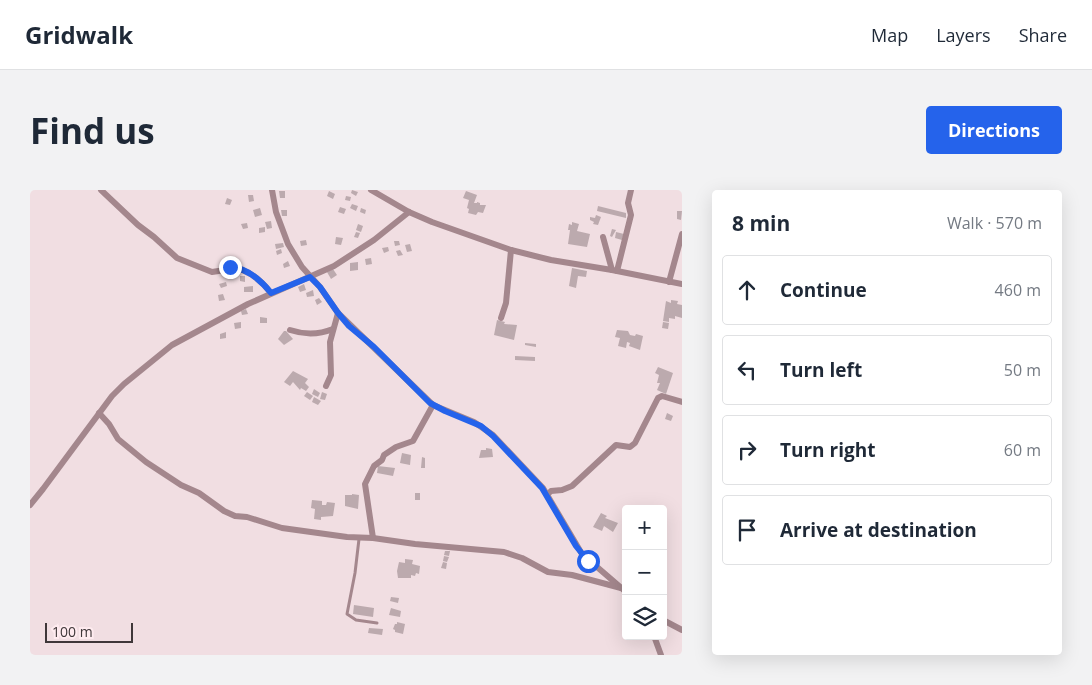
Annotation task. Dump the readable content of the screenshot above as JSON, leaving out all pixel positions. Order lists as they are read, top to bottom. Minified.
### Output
{"scale_bar":"100 m","page":{"header":"Gridwalk","nav":["Map","Layers","Share"],"buttons":"Directions","title":"Find us","heading":["8 min","Walk · 570 m"],"list":[["Continue","460 m"],["Turn left","50 m"],["Turn right","60 m"],"Arrive at destination"],"map_buttons":["+","−"],"scale":"100 m"}}
